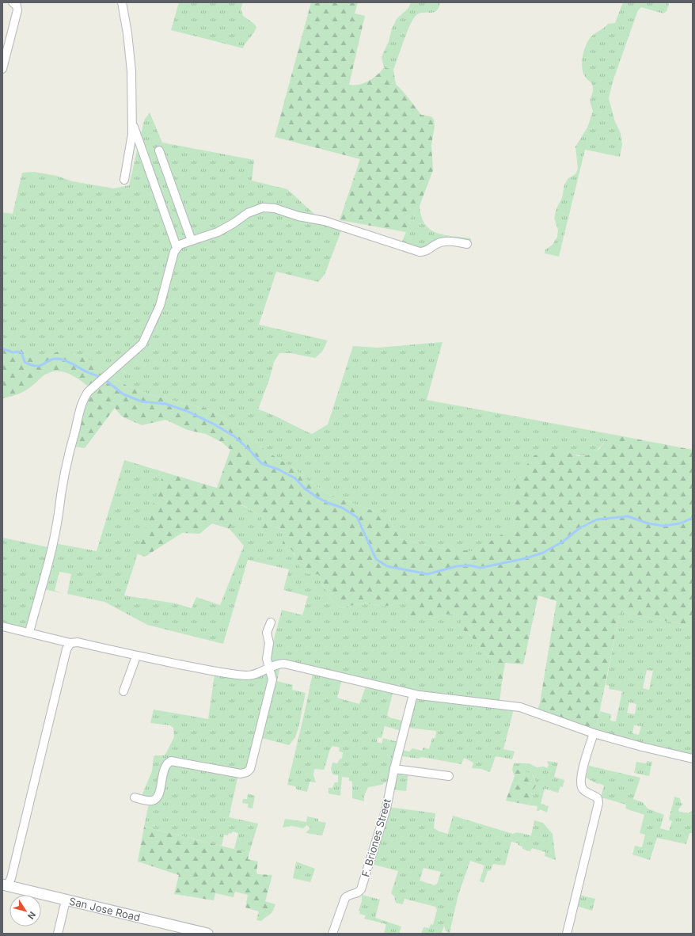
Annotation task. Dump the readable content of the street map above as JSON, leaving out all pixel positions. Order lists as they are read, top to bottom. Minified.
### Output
{"streets":{"street":["F. Briones Street","San Jose Road"]},"north":"bottom right"}
